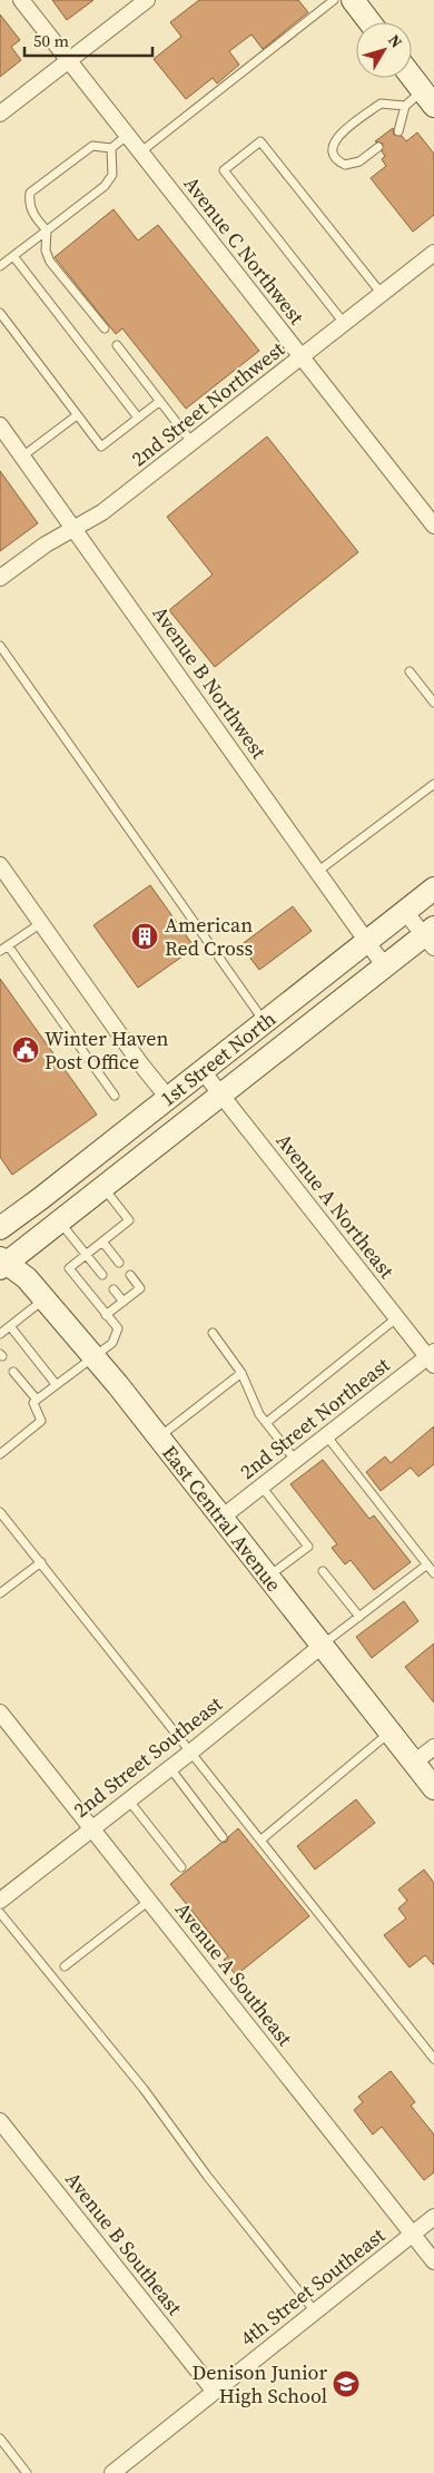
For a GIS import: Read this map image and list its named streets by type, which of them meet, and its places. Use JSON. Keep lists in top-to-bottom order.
{
  "streets": {
    "main road": ["1st Street North", "East Central Avenue"],
    "street": [
      "Avenue C Northwest",
      "2nd Street Northwest",
      "Avenue B Northwest",
      "Avenue A Northeast",
      "2nd Street Northeast",
      "2nd Street Southeast",
      "Avenue A Southeast",
      "Avenue B Southeast",
      "4th Street Southeast"
    ]
  },
  "crossings": [
    ["Avenue C Northwest", "2nd Street Northwest"],
    ["2nd Street Northwest", "Avenue B Northwest"],
    ["Avenue B Northwest", "1st Street North"],
    ["1st Street North", "Avenue A Northeast"],
    ["1st Street North", "East Central Avenue"],
    ["Avenue A Northeast", "2nd Street Northeast"],
    ["2nd Street Northeast", "East Central Avenue"],
    ["East Central Avenue", "2nd Street Southeast"],
    ["2nd Street Southeast", "Avenue A Southeast"],
    ["Avenue A Southeast", "4th Street Southeast"],
    ["Avenue B Southeast", "4th Street Southeast"]
  ],
  "places": {
    "building": ["American Red Cross"],
    "public building": ["Winter Haven Post Office"],
    "school or university": ["Denison Junior High School"]
  },
  "scale_bar": "50 m",
  "north": "top right"
}
